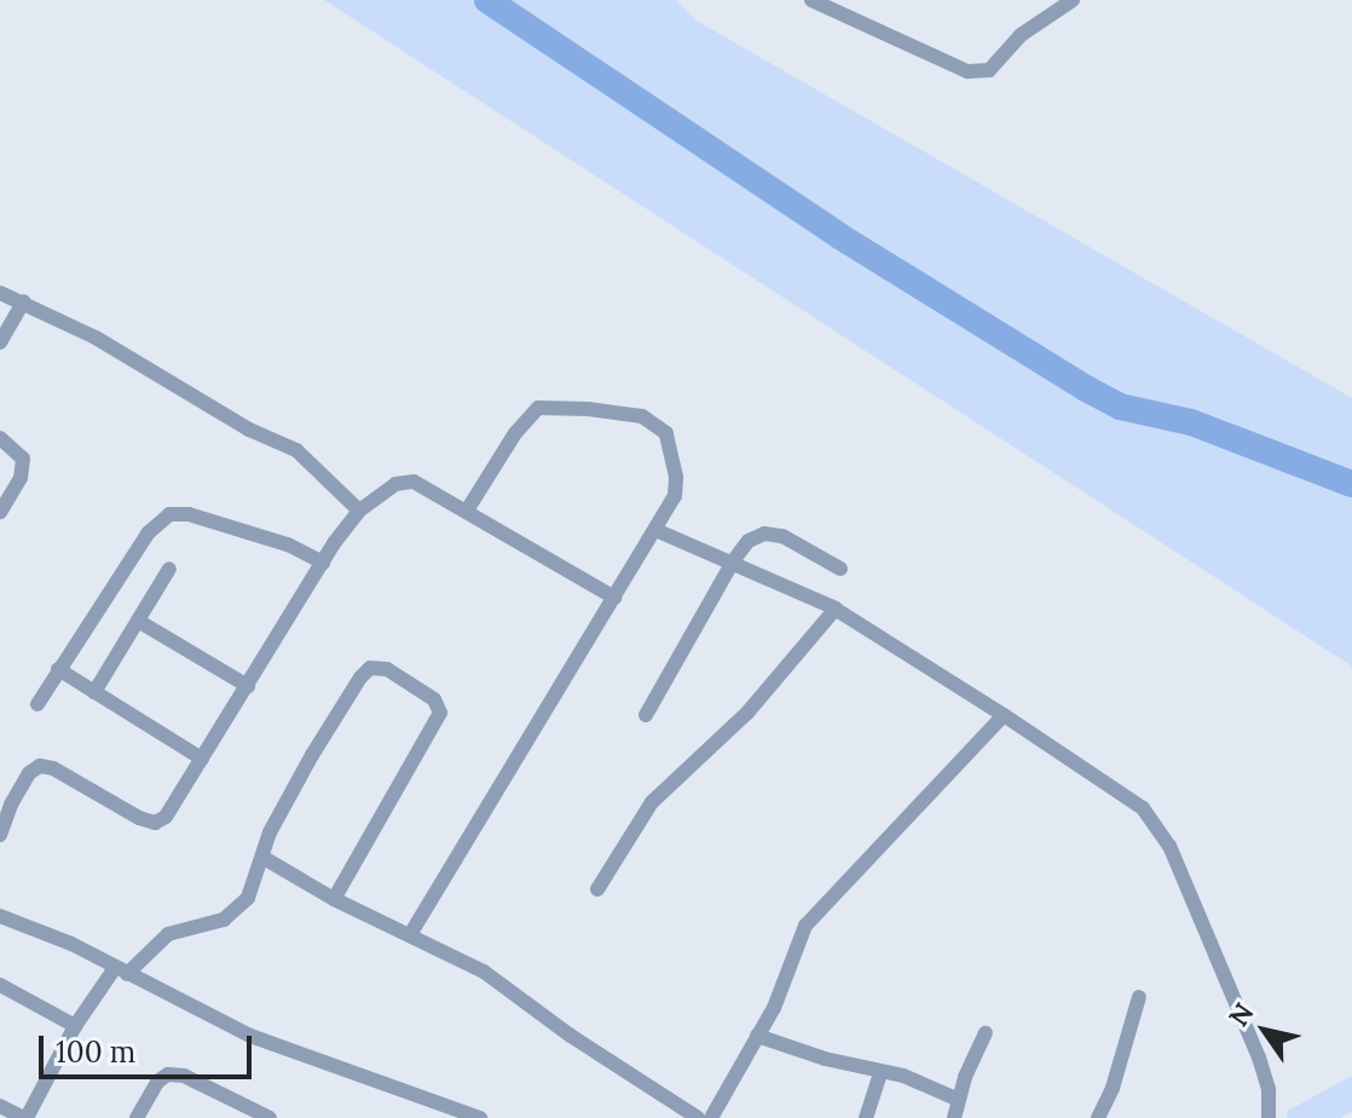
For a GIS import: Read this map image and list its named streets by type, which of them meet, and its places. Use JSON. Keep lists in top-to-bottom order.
{
  "scale_bar": "100 m",
  "north": "top left"
}
